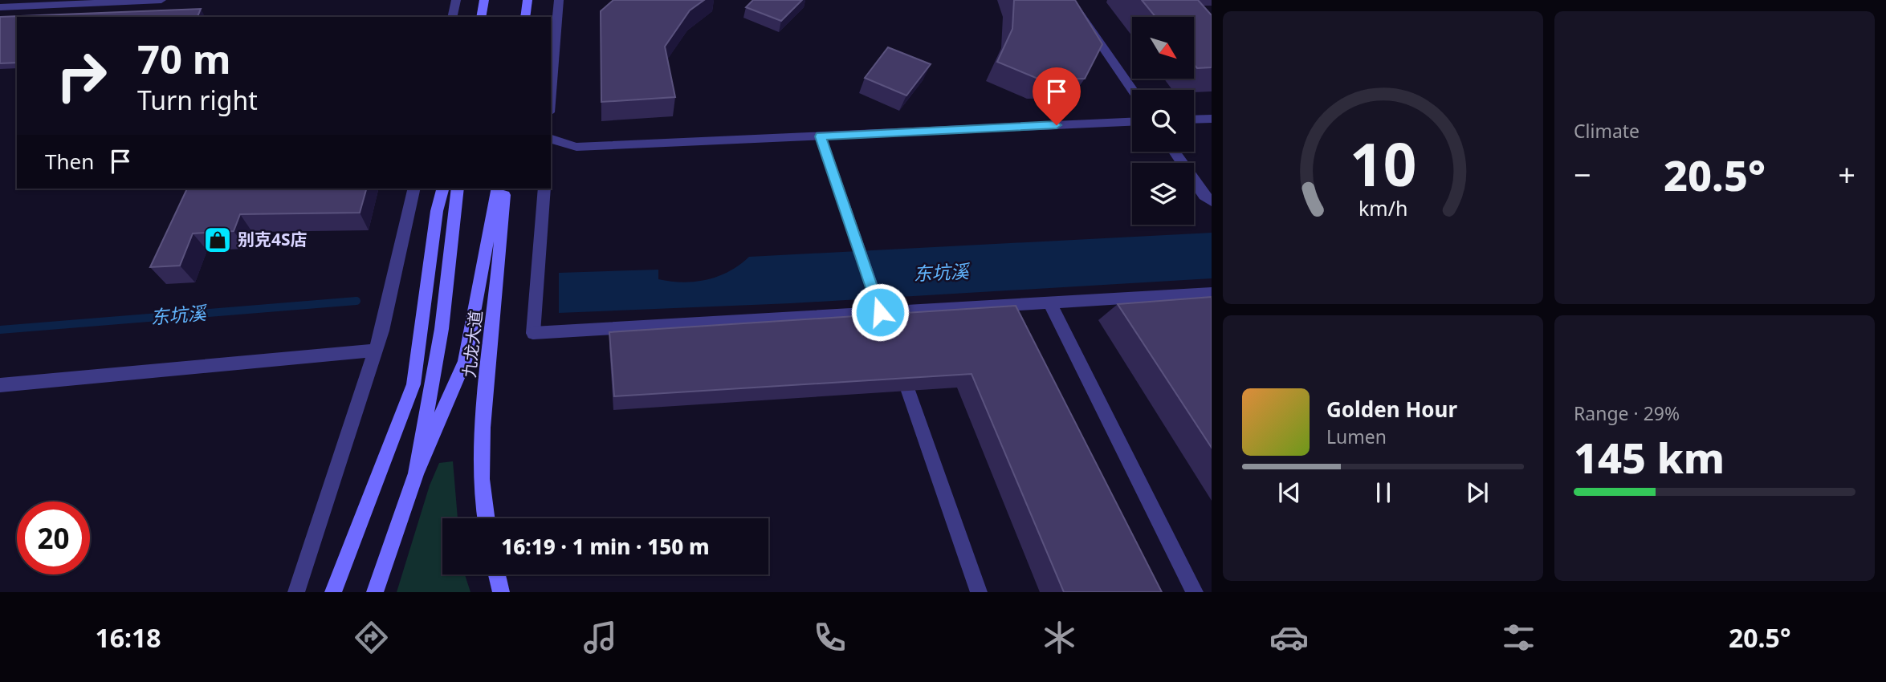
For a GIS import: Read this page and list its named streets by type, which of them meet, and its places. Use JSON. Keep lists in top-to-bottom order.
{
  "streets": {
    "main road": ["九龙大道"]
  },
  "water": ["东坑溪"],
  "places": {
    "shop": ["别克4S店"]
  },
  "north": "bottom right",
  "page": {
    "tile": [
      "Climate",
      ["Range · 29%", "145 km"]
    ],
    "turn": ["70 m", "Turn right"],
    "then": "Then",
    "heat": ["−", "20.5°", "+"],
    "song": ["Golden Hour", "Lumen"],
    "limit": "20",
    "trip": "16:19 · 1 min · 150 m",
    "tabs": ["16:18", "20.5°"],
    "gauge": ["10", "km/h"]
  }
}
